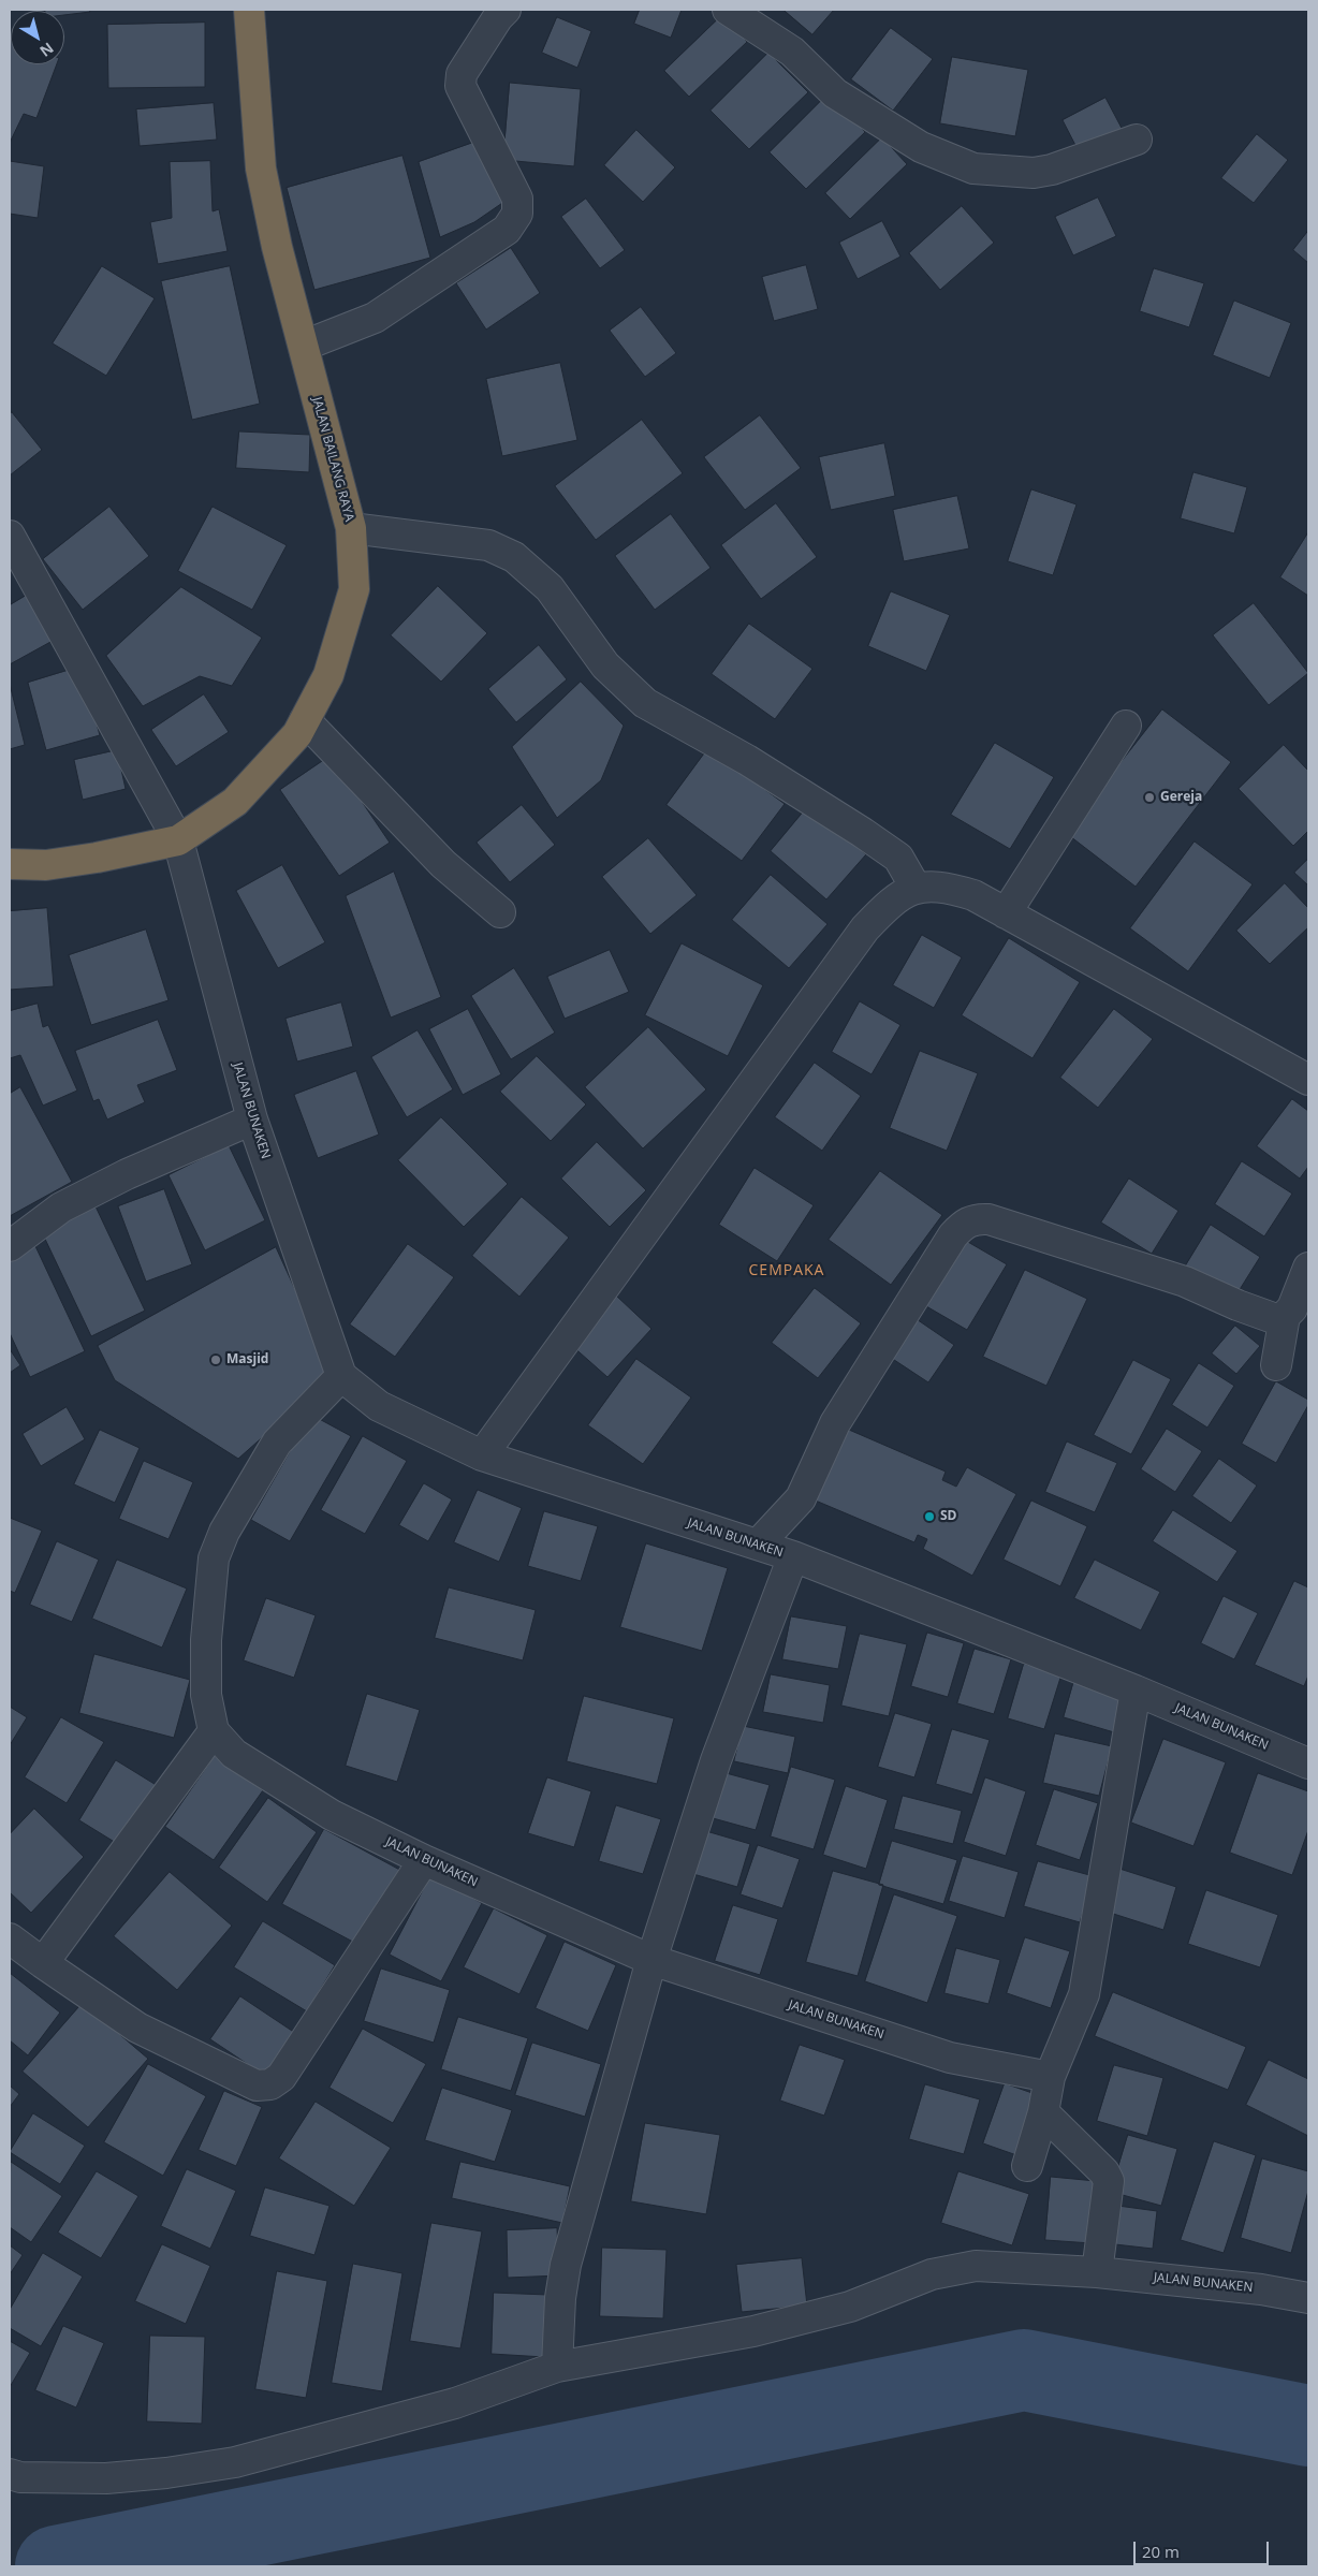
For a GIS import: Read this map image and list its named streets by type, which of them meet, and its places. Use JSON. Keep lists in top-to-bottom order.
{
  "streets": {
    "highway": ["JALAN BAILANG RAYA"],
    "street": ["JALAN BUNAKEN"]
  },
  "crossings": [
    ["JALAN BAILANG RAYA", "JALAN BUNAKEN"]
  ],
  "districts": ["CEMPAKA"],
  "places": ["Gereja", "Masjid", "SD"],
  "scale_bar": "20 m",
  "north": "bottom right"
}
